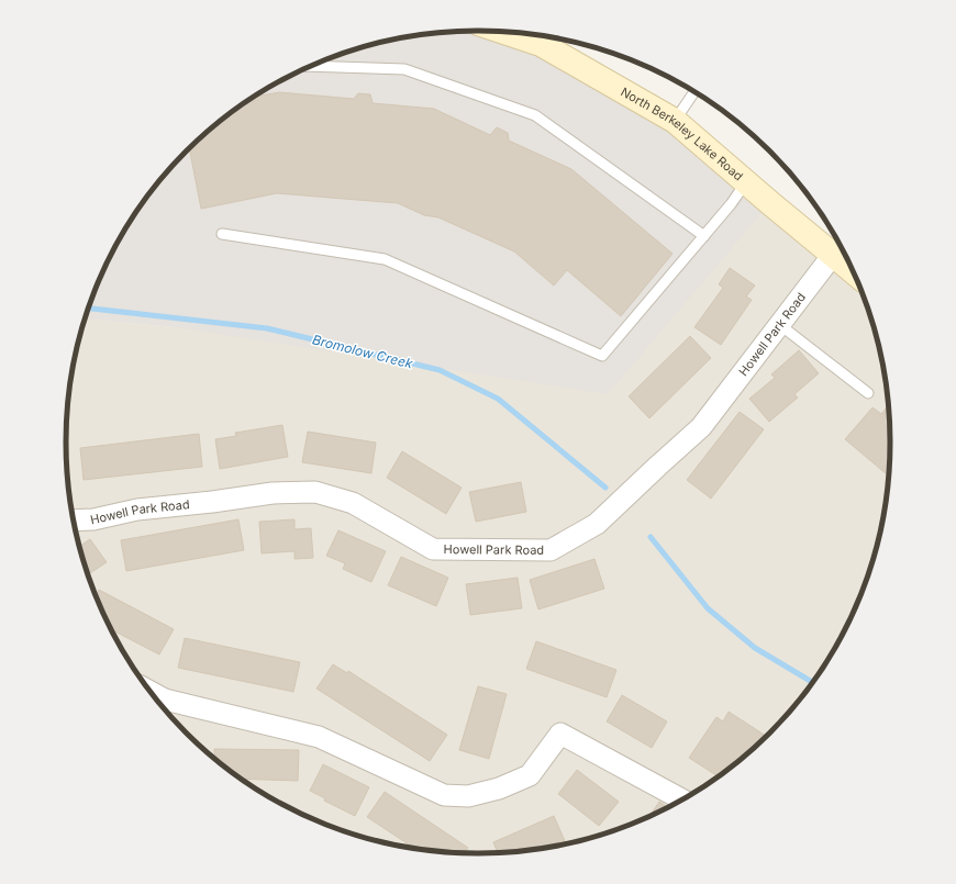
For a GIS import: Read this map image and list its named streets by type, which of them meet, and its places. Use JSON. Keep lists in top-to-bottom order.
{
  "streets": {
    "street": ["North Berkeley Lake Road", "Howell Park Road"]
  },
  "crossings": [
    ["North Berkeley Lake Road", "Howell Park Road"]
  ],
  "water": ["Bromolow Creek"]
}
